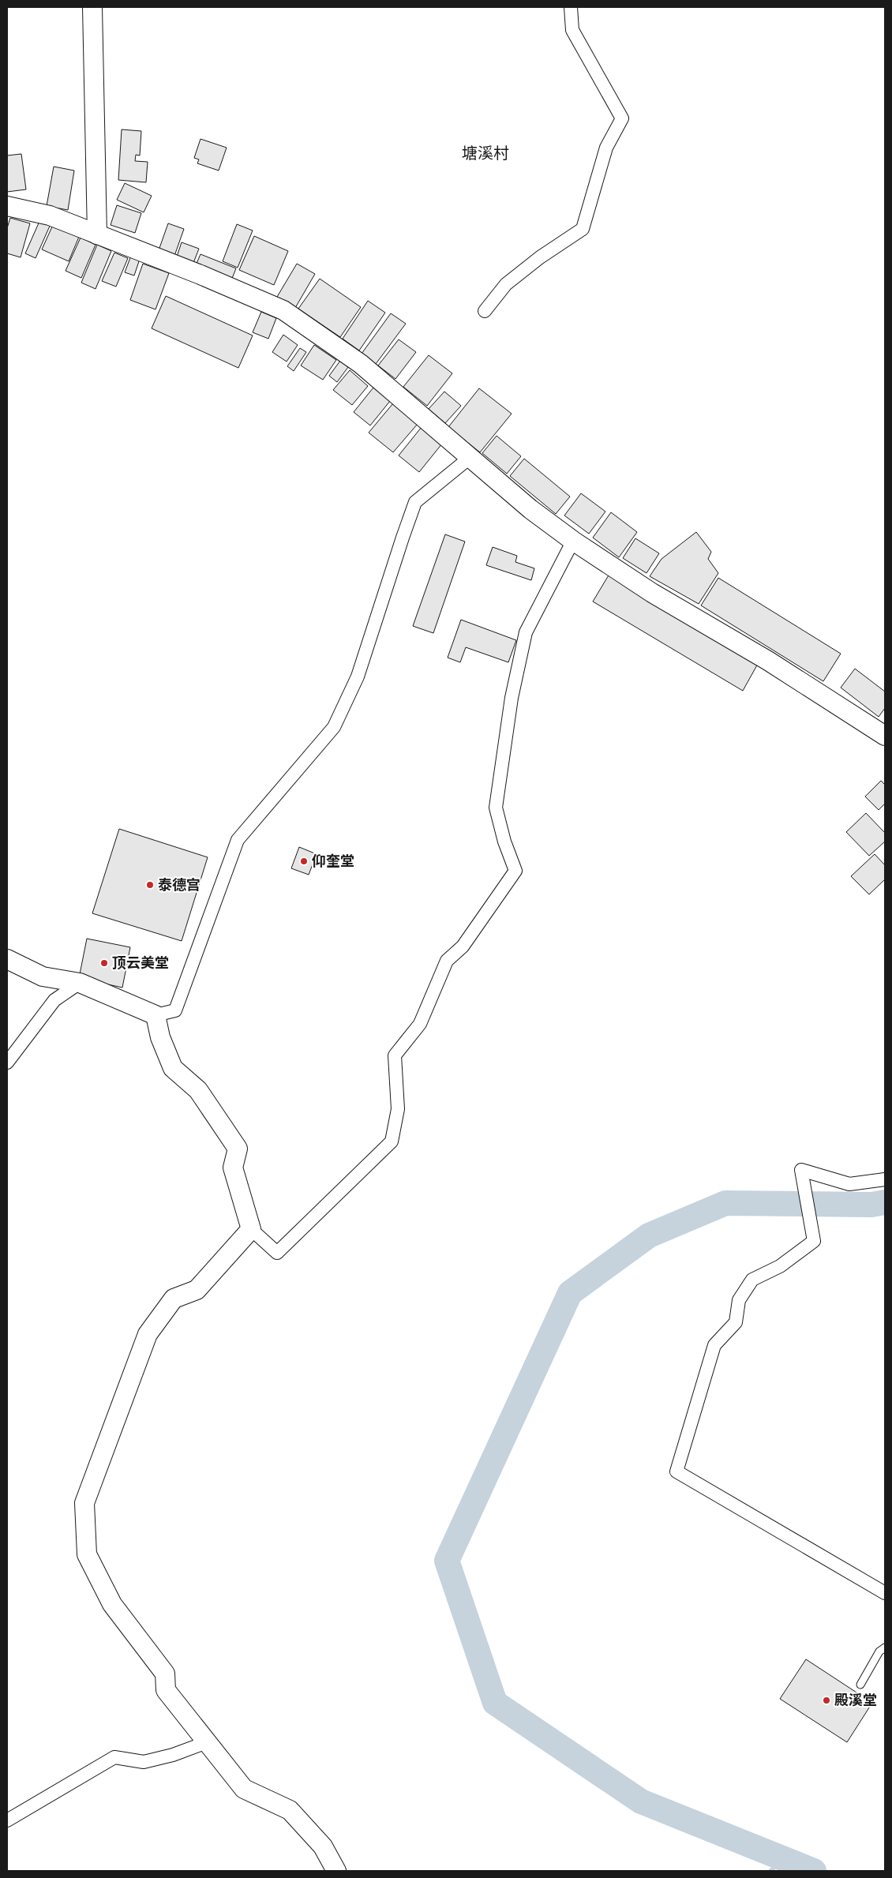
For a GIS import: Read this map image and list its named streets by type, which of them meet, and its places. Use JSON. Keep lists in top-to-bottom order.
{
  "districts": ["塘溪村"],
  "places": [
    "仰奎堂",
    "泰德宫",
    "顶云美堂",
    "殿溪堂"
  ]
}
